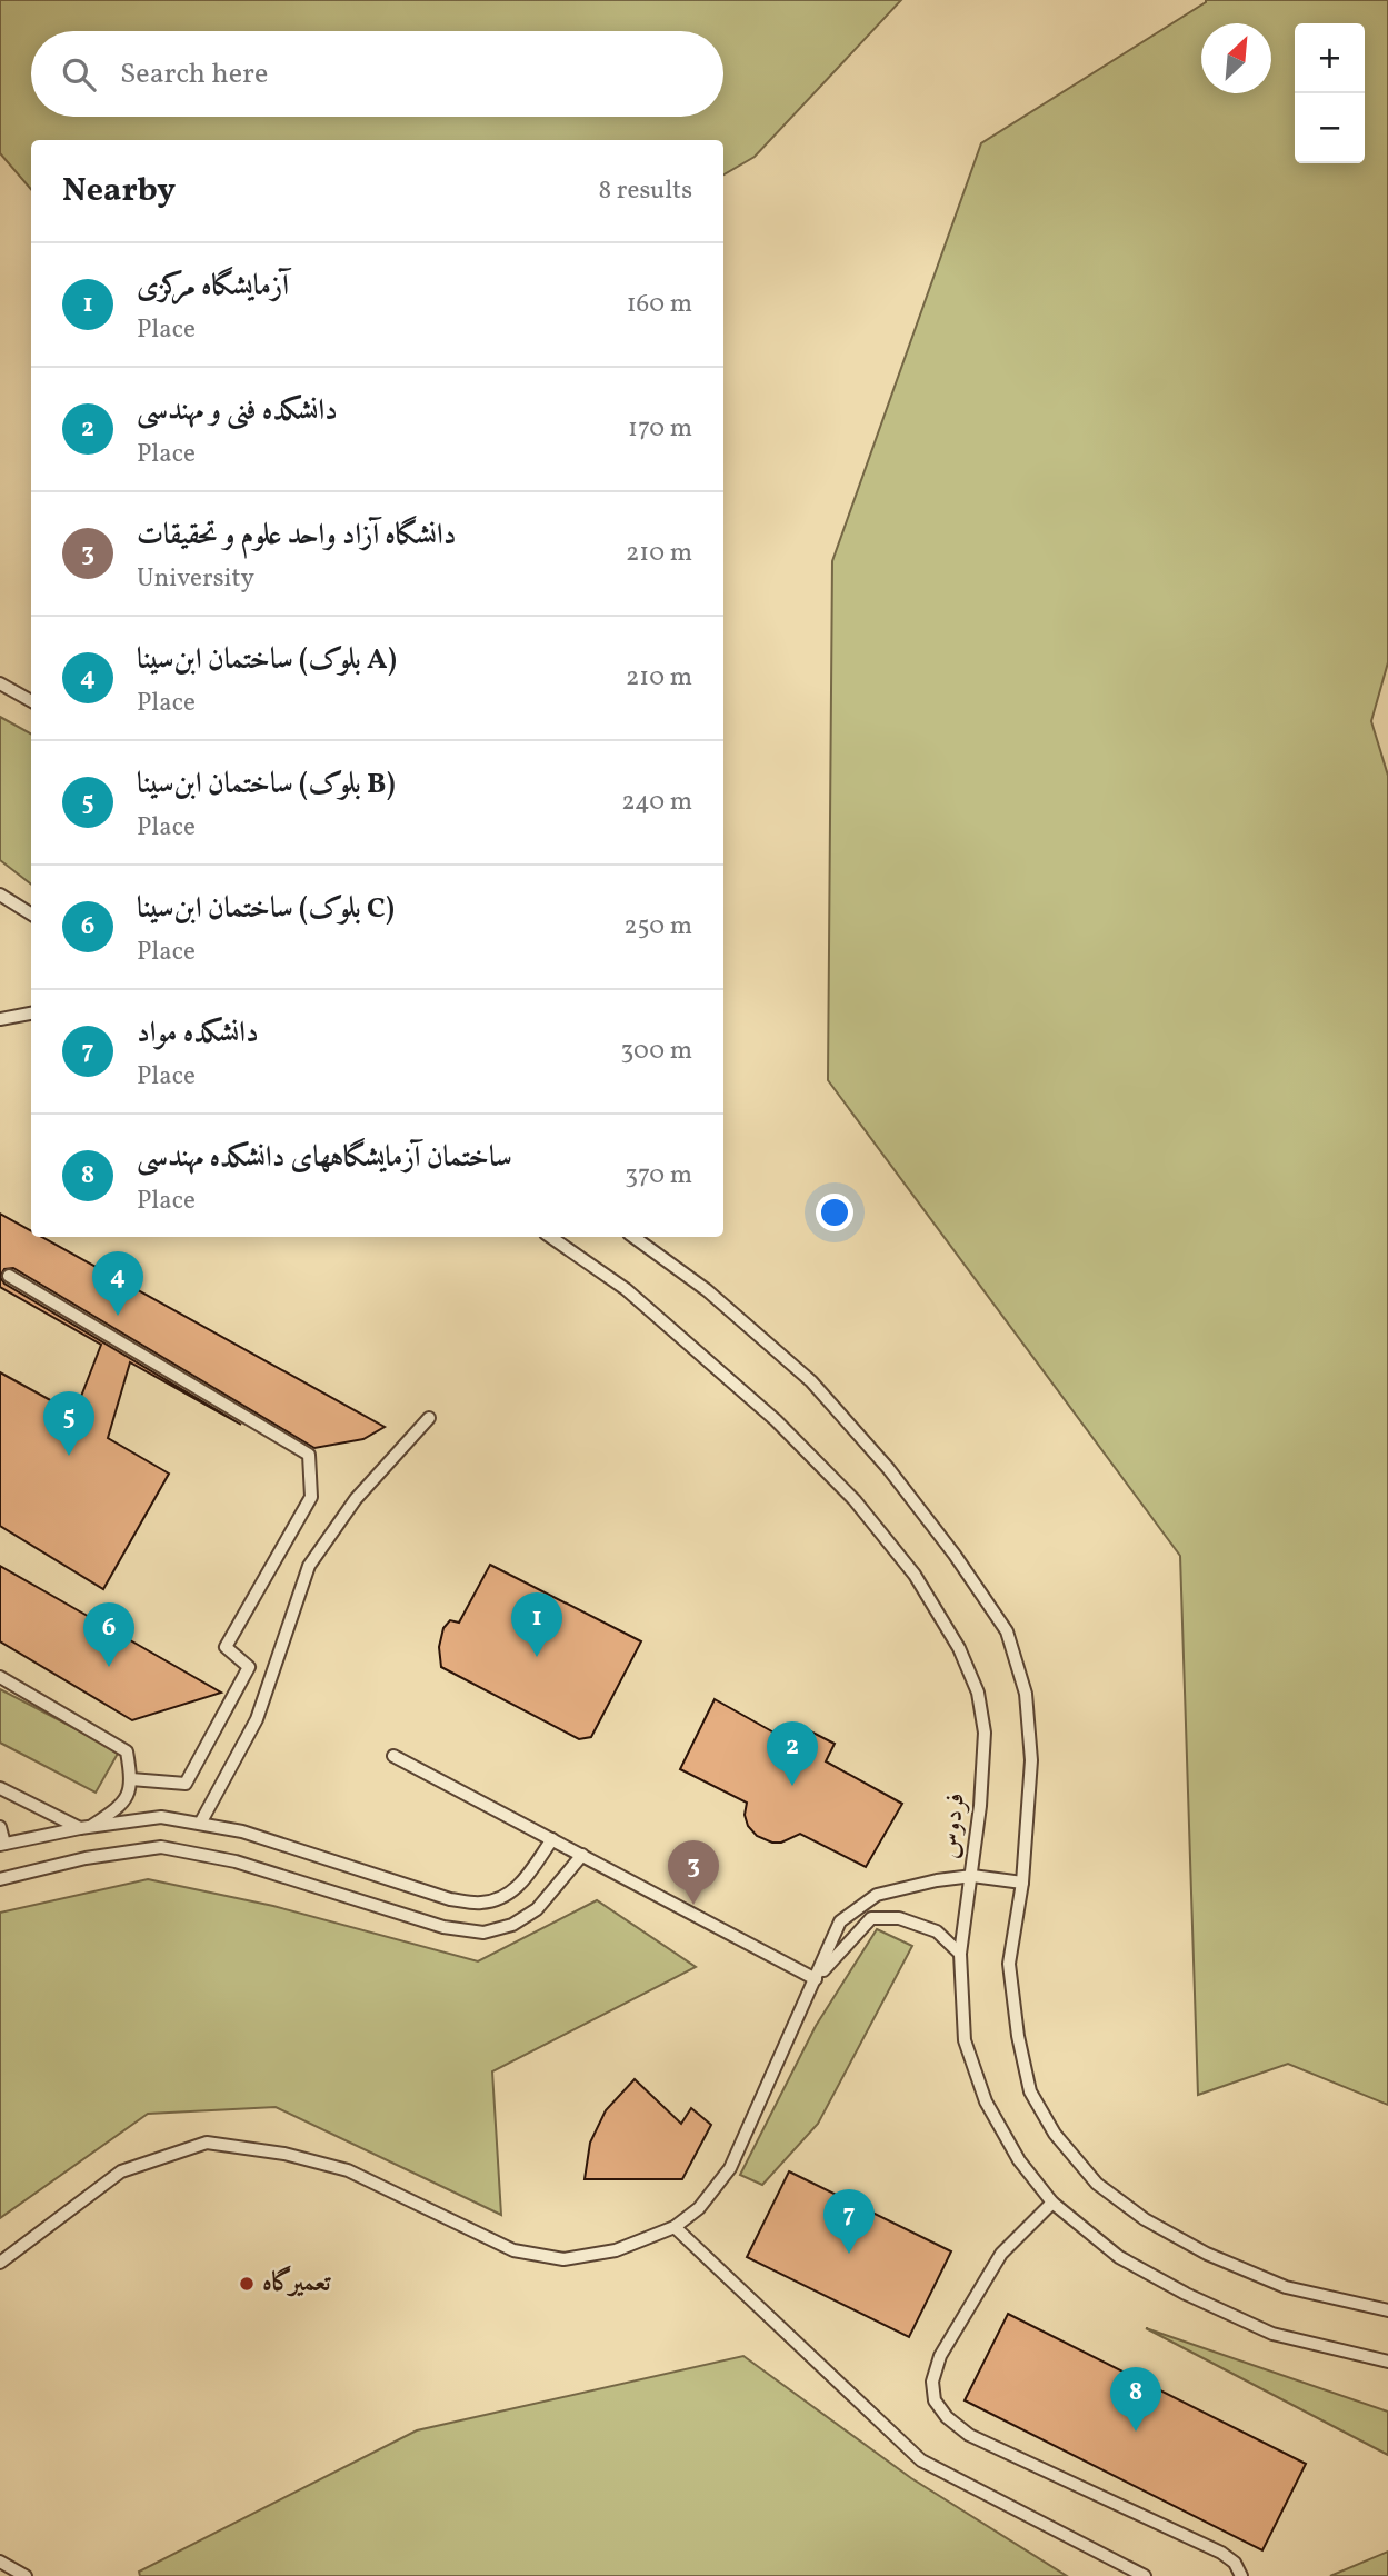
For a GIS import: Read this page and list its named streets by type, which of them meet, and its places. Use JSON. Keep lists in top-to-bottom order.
{
  "streets": {
    "lane": ["فردوس"]
  },
  "places": ["تعمیرگاه"],
  "north": "top right",
  "page": {
    "map_buttons": ["+", "−"],
    "search": "Search here",
    "heading": ["Nearby", "8 results"],
    "list": [
      {
        "mark": "1",
        "name": "آزمایشگاه مرکزی",
        "note": "Place",
        "value": "160 m"
      },
      {
        "mark": "2",
        "name": "دانشکده فنی و مهندسی",
        "note": "Place",
        "value": "170 m"
      },
      {
        "mark": "3",
        "name": "دانشگاه آزاد واحد علوم و تحقیقات",
        "note": "University",
        "value": "210 m"
      },
      {
        "mark": "4",
        "name": "ساختمان ابن‌سینا (بلوک A)",
        "note": "Place",
        "value": "210 m"
      },
      {
        "mark": "5",
        "name": "ساختمان ابن‌سینا (بلوک B)",
        "note": "Place",
        "value": "240 m"
      },
      {
        "mark": "6",
        "name": "ساختمان ابن‌سینا (بلوک C)",
        "note": "Place",
        "value": "250 m"
      },
      {
        "mark": "7",
        "name": "دانشکده مواد",
        "note": "Place",
        "value": "300 m"
      },
      {
        "mark": "8",
        "name": "ساختمان آزمایشگاههای دانشکده مهندسی",
        "note": "Place",
        "value": "370 m"
      }
    ],
    "pins": [
      "4",
      "5",
      "1",
      "6",
      "2",
      "3",
      "7",
      "8"
    ]
  }
}
